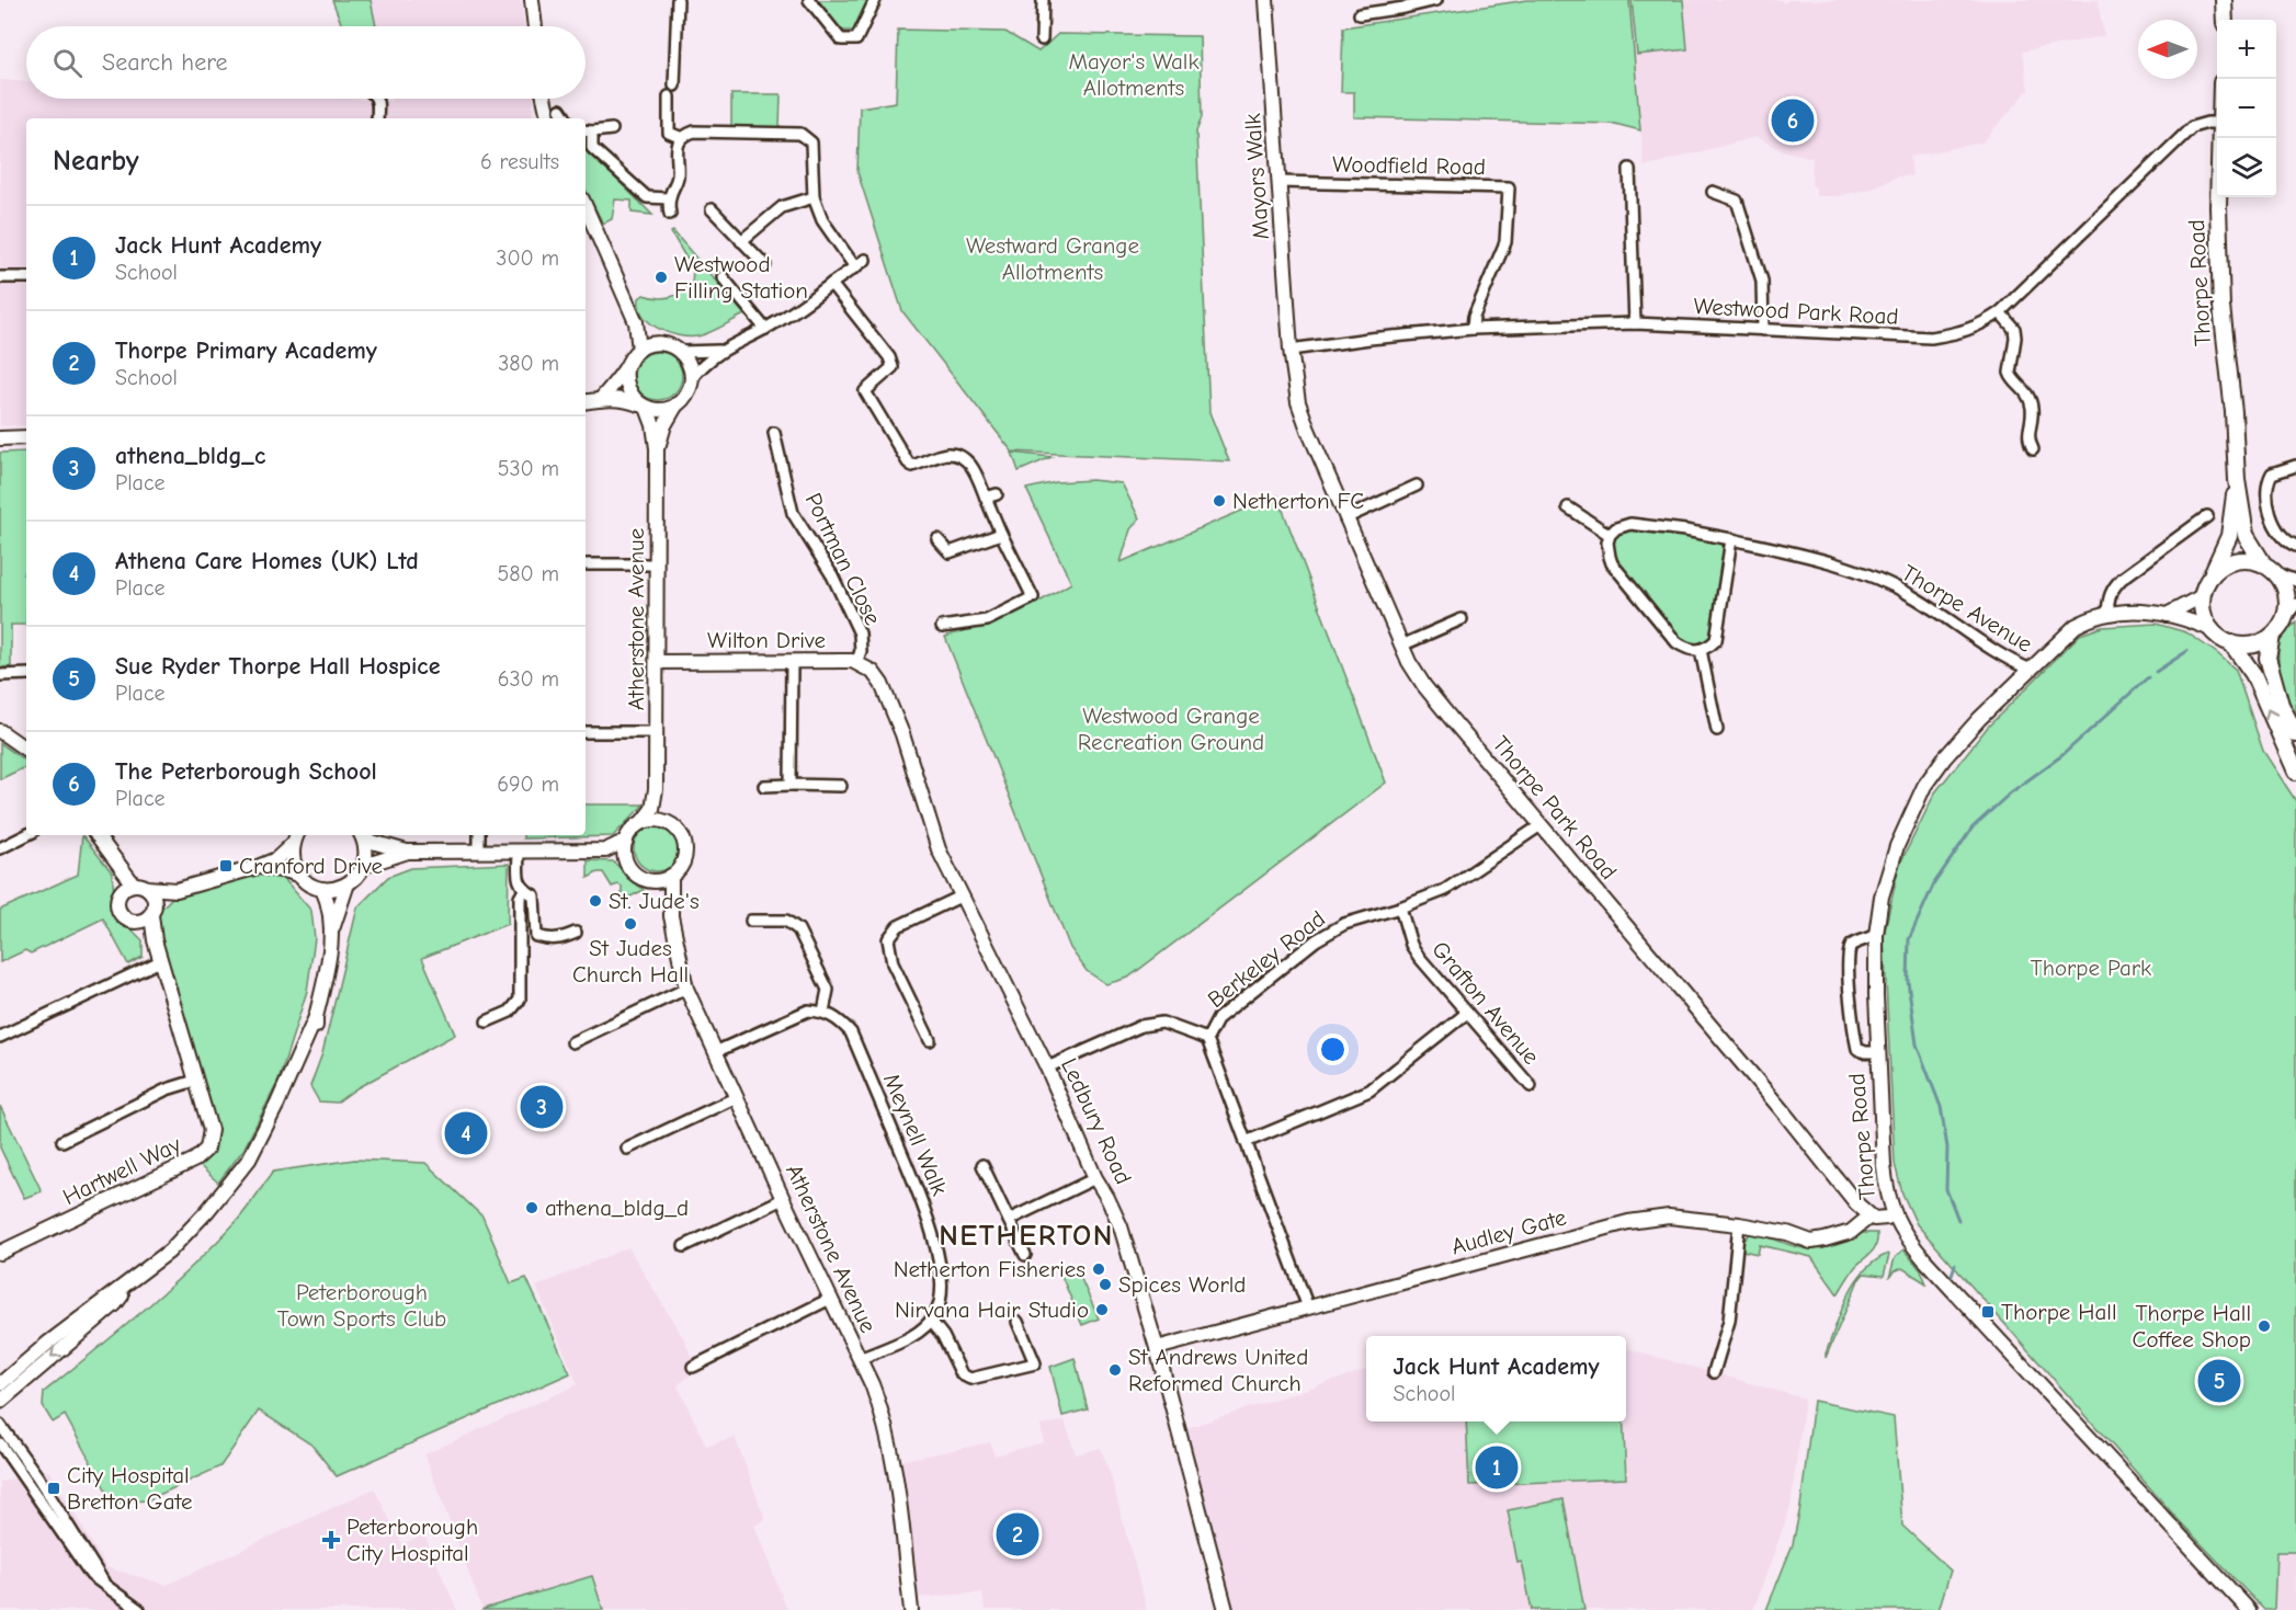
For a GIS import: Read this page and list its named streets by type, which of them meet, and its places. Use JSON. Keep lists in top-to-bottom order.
{
  "streets": {
    "main road": ["Thorpe Road"],
    "street": [
      "Woodfield Road",
      "Mayors Walk",
      "Westwood Park Road",
      "Portman Close",
      "Thorpe Avenue",
      "Atherstone Avenue",
      "Wilton Drive",
      "Thorpe Park Road",
      "Berkeley Road",
      "Grafton Avenue",
      "Ledbury Road",
      "Meynell Walk",
      "Hartwell Way",
      "Audley Gate"
    ]
  },
  "crossings": [
    ["Woodfield Road", "Mayors Walk"],
    ["Woodfield Road", "Westwood Park Road"],
    ["Mayors Walk", "Westwood Park Road"],
    ["Mayors Walk", "Thorpe Park Road"],
    ["Thorpe Road", "Thorpe Avenue"],
    ["Westwood Park Road", "Thorpe Park Road"],
    ["Portman Close", "Wilton Drive"],
    ["Atherstone Avenue", "Wilton Drive"],
    ["Wilton Drive", "Ledbury Road"],
    ["Thorpe Park Road", "Berkeley Road"],
    ["Thorpe Park Road", "Audley Gate"],
    ["Berkeley Road", "Grafton Avenue"],
    ["Berkeley Road", "Audley Gate"],
    ["Ledbury Road", "Audley Gate"]
  ],
  "districts": ["NETHERTON"],
  "parks": [
    "Mayor's Walk Allotments",
    "Westward Grange Allotments",
    "Westwood Grange Recreation Ground",
    "Thorpe Park",
    "Peterborough Town Sports Club"
  ],
  "places": {
    "other": [
      "Westwood Filling Station",
      "Netherton FC",
      "St. Jude's",
      "St Judes Church Hall",
      "athena_bldg_d",
      "Netherton Fisheries",
      "Spices World",
      "Nirvana Hair Studio",
      "Thorpe Hall Coffee Shop",
      "St Andrews United Reformed Church"
    ],
    "transit": ["Cranford Drive", "Thorpe Hall", "City Hospital Bretton Gate"],
    "health": ["Peterborough City Hospital"]
  },
  "north": "left",
  "page": {
    "map_buttons": ["+", "−"],
    "search": "Search here",
    "pins": [
      "6",
      "3",
      "4",
      "5",
      "1",
      "2"
    ],
    "heading": ["Nearby", "6 results"],
    "list": [
      {
        "mark": "1",
        "name": "Jack Hunt Academy",
        "note": "School",
        "value": "300 m"
      },
      {
        "mark": "2",
        "name": "Thorpe Primary Academy",
        "note": "School",
        "value": "380 m"
      },
      {
        "mark": "3",
        "name": "athena_bldg_c",
        "note": "Place",
        "value": "530 m"
      },
      {
        "mark": "4",
        "name": "Athena Care Homes (UK) Ltd",
        "note": "Place",
        "value": "580 m"
      },
      {
        "mark": "5",
        "name": "Sue Ryder Thorpe Hall Hospice",
        "note": "Place",
        "value": "630 m"
      },
      {
        "mark": "6",
        "name": "The Peterborough School",
        "note": "Place",
        "value": "690 m"
      }
    ],
    "popup": ["Jack Hunt Academy", "School"]
  }
}
